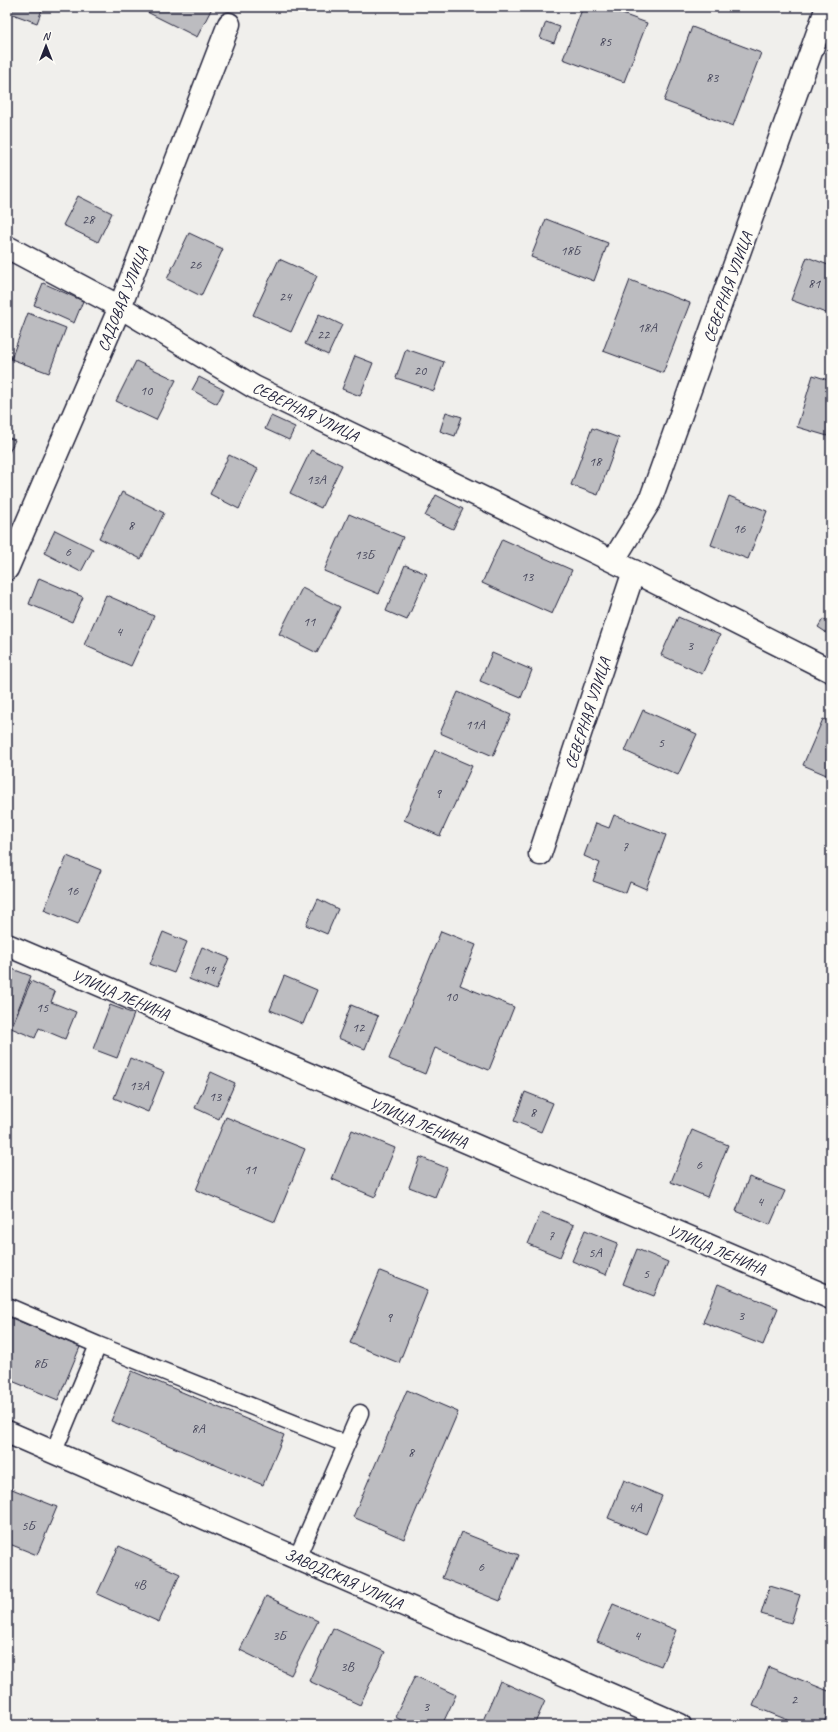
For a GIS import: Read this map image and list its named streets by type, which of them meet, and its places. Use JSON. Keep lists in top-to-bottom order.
{
  "streets": {
    "street": [
      "СЕВЕРНАЯ УЛИЦА",
      "САДОВАЯ УЛИЦА",
      "УЛИЦА ЛЕНИНА",
      "ЗАВОДСКАЯ УЛИЦА"
    ]
  },
  "crossings": [
    ["СЕВЕРНАЯ УЛИЦА", "САДОВАЯ УЛИЦА"]
  ],
  "house_numbers": [
    "85",
    "83",
    "28",
    "18Б",
    "26",
    "81",
    "24",
    "18А",
    "22",
    "20",
    "10",
    "18",
    "13А",
    "8",
    "16",
    "6",
    "13Б",
    "13",
    "11",
    "4",
    "3",
    "11А",
    "5",
    "9",
    "7",
    "16",
    "14",
    "10",
    "15",
    "12",
    "13А",
    "13",
    "8",
    "6",
    "11",
    "4",
    "7",
    "5А",
    "5",
    "3",
    "9",
    "8Б",
    "8А",
    "8",
    "4А",
    "5Б",
    "6",
    "4В",
    "3Б",
    "4",
    "3В",
    "2",
    "3"
  ],
  "north": "top"
}
